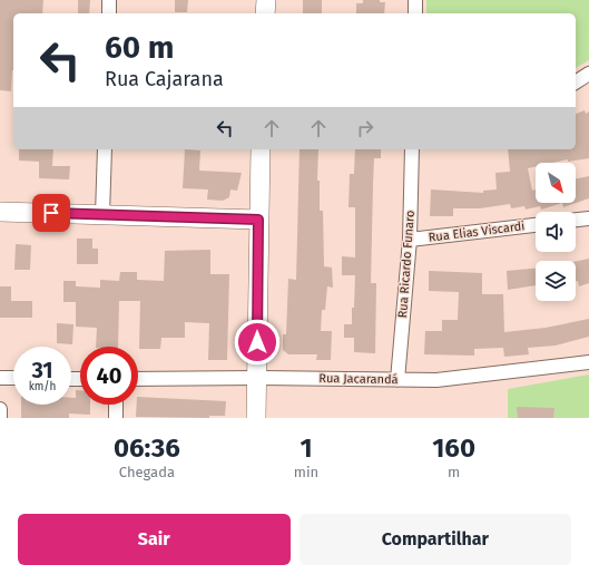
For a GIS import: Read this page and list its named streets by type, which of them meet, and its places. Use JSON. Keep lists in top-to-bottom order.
{
  "streets": {
    "street": ["Rua Elias Viscardi", "Rua Ricardo Funaro", "Rua Jacarandá"]
  },
  "crossings": [
    ["Rua Elias Viscardi", "Rua Ricardo Funaro"],
    ["Rua Ricardo Funaro", "Rua Jacarandá"]
  ],
  "north": "bottom right",
  "page": {
    "turn": ["60 m", "Rua Cajarana"],
    "speed": "31 km/h",
    "limit": "40",
    "eta": [
      "06:36",
      "Chegada",
      "1",
      "min",
      "160",
      "m"
    ],
    "buttons": ["Sair", "Compartilhar"]
  }
}
